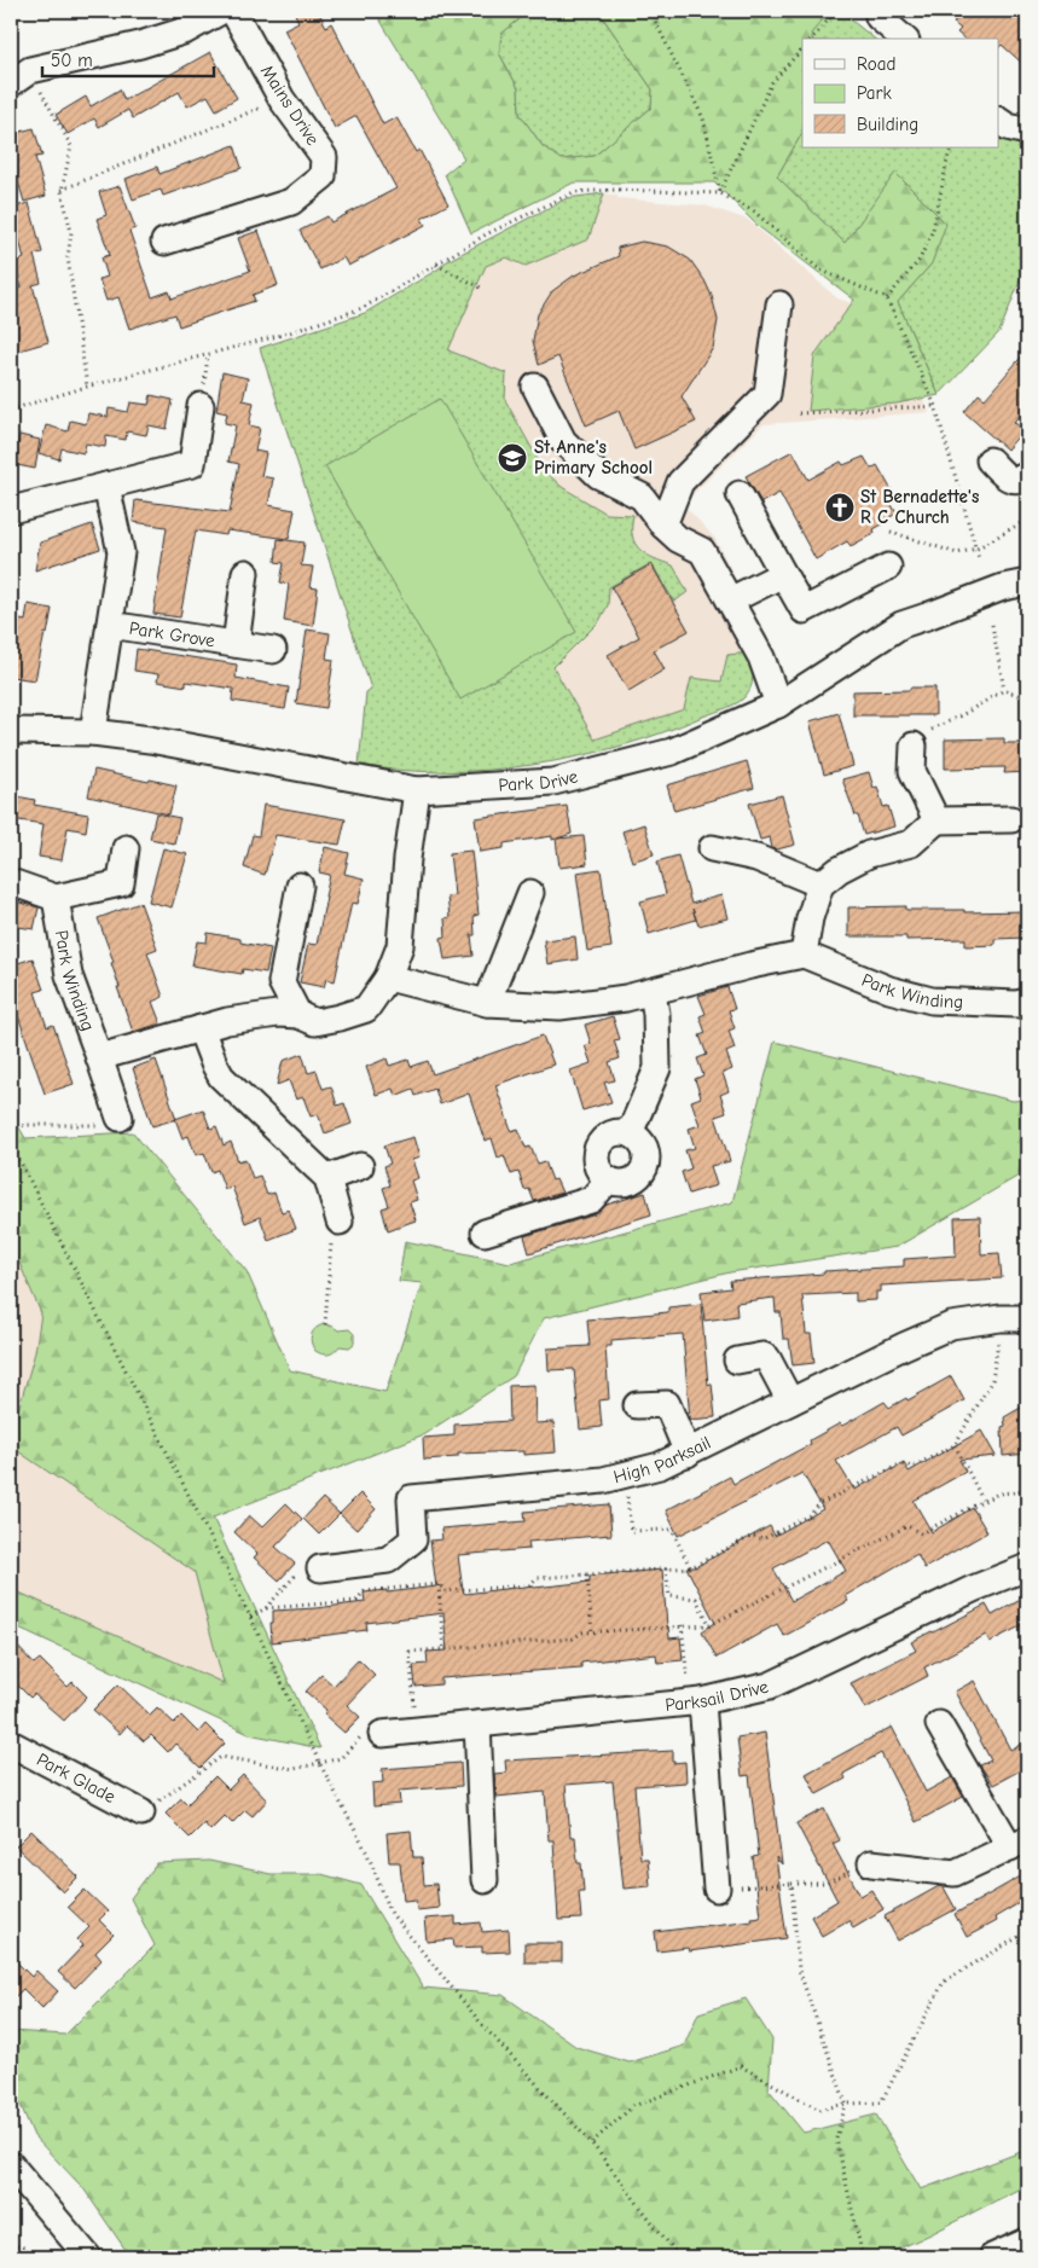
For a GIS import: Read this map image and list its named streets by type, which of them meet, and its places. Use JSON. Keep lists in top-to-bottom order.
{
  "streets": {
    "street": [
      "Mains Drive",
      "Park Grove",
      "Park Drive",
      "Park Winding",
      "High Parksail",
      "Parksail Drive",
      "Park Glade"
    ]
  },
  "crossings": [
    ["Park Grove", "Park Drive"]
  ],
  "places": {
    "school or university": ["St Anne's Primary School"],
    "church": ["St Bernadette's R C Church"]
  },
  "legend": ["Road", "Park", "Building"],
  "scale_bar": "50 m"
}
